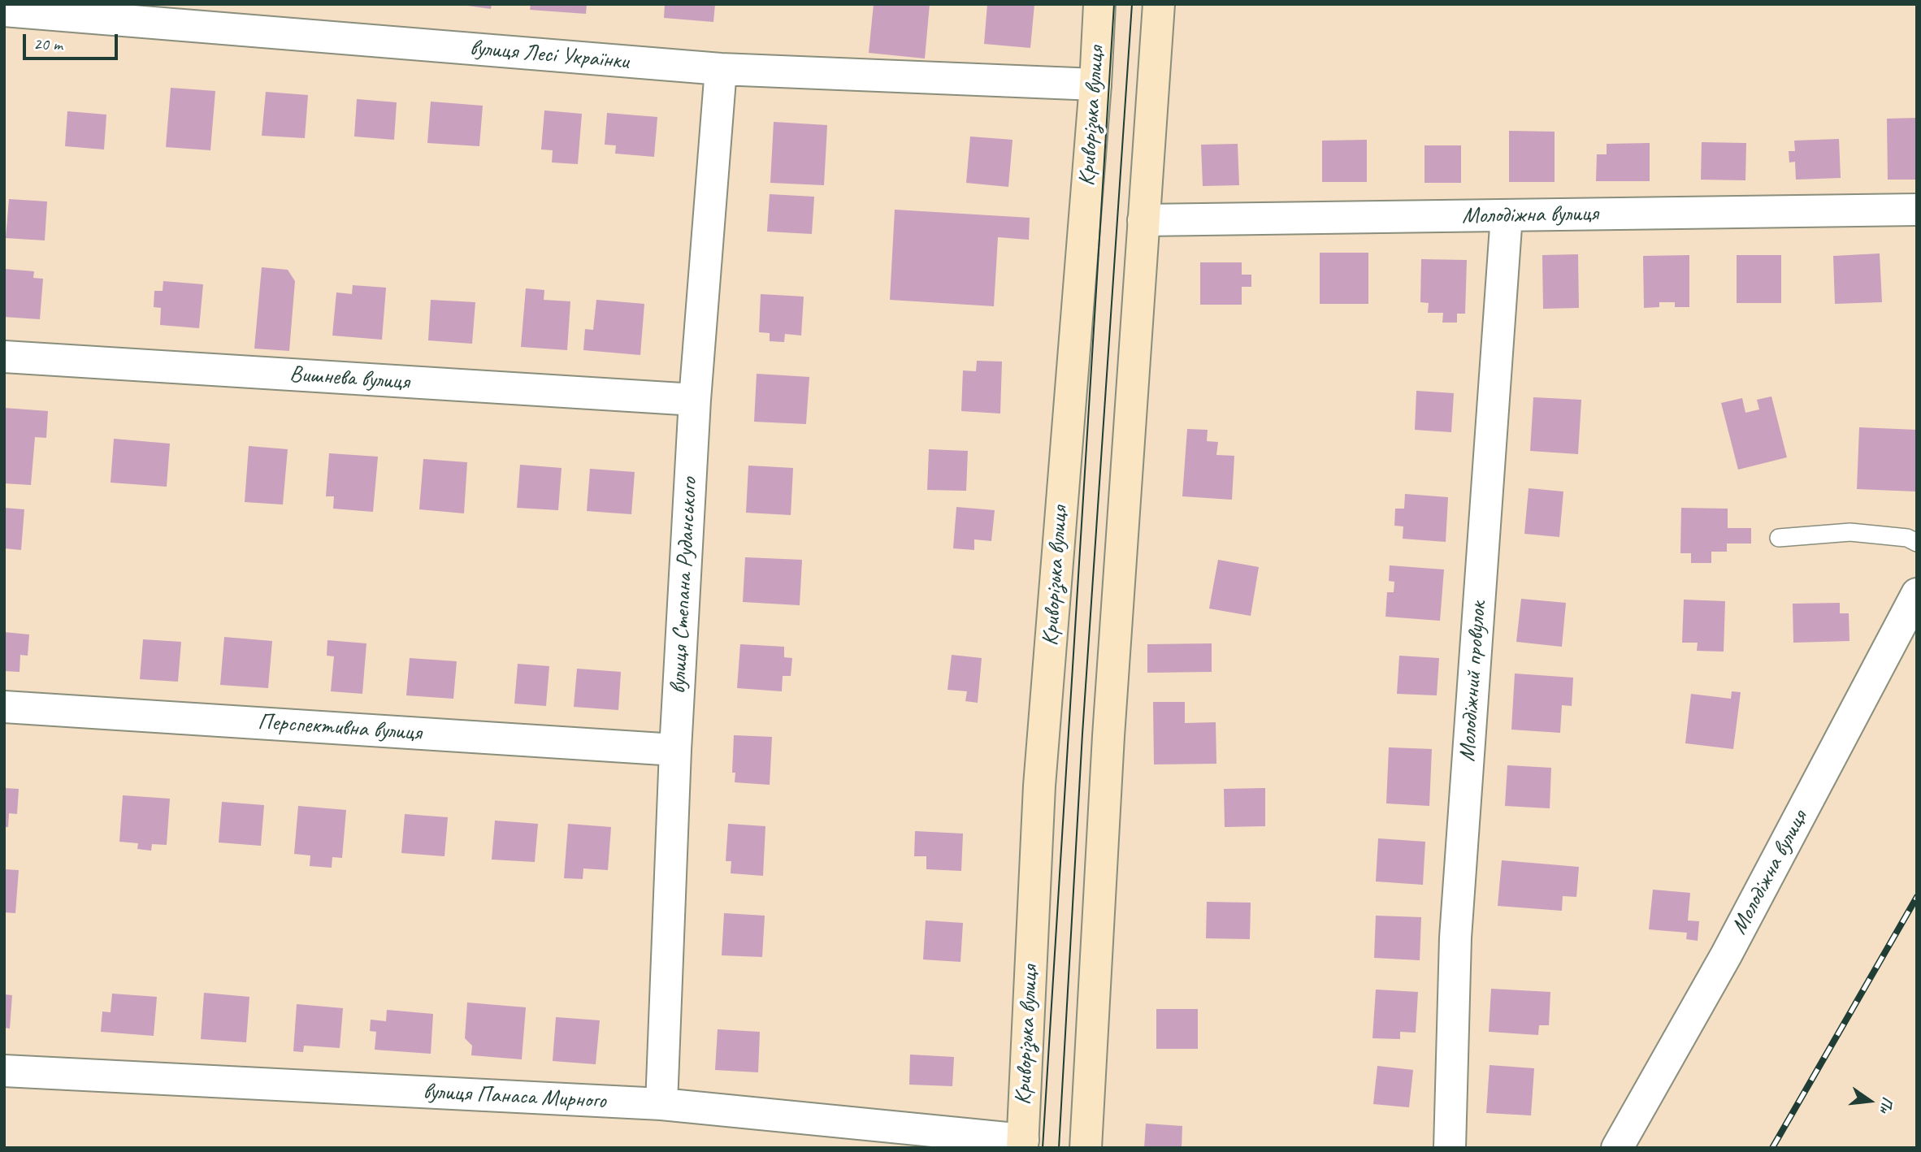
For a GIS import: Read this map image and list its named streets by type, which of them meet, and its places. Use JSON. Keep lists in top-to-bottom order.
{
  "streets": {
    "main road": ["Криворізька вулиця"],
    "street": [
      "вулиця Лесі Українки",
      "Молодіжна вулиця",
      "Вишнева вулиця",
      "вулиця Степана Руданського",
      "Молодіжний провулок",
      "Перспективна вулиця",
      "вулиця Панаса Мирного"
    ]
  },
  "crossings": [
    ["вулиця Лесі Українки", "Криворізька вулиця"],
    ["вулиця Лесі Українки", "вулиця Степана Руданського"],
    ["Криворізька вулиця", "вулиця Панаса Мирного"],
    ["Молодіжна вулиця", "Молодіжний провулок"],
    ["Вишнева вулиця", "вулиця Степана Руданського"],
    ["вулиця Степана Руданського", "Перспективна вулиця"],
    ["вулиця Степана Руданського", "вулиця Панаса Мирного"]
  ],
  "scale_bar": "20 m",
  "north": "right"
}
